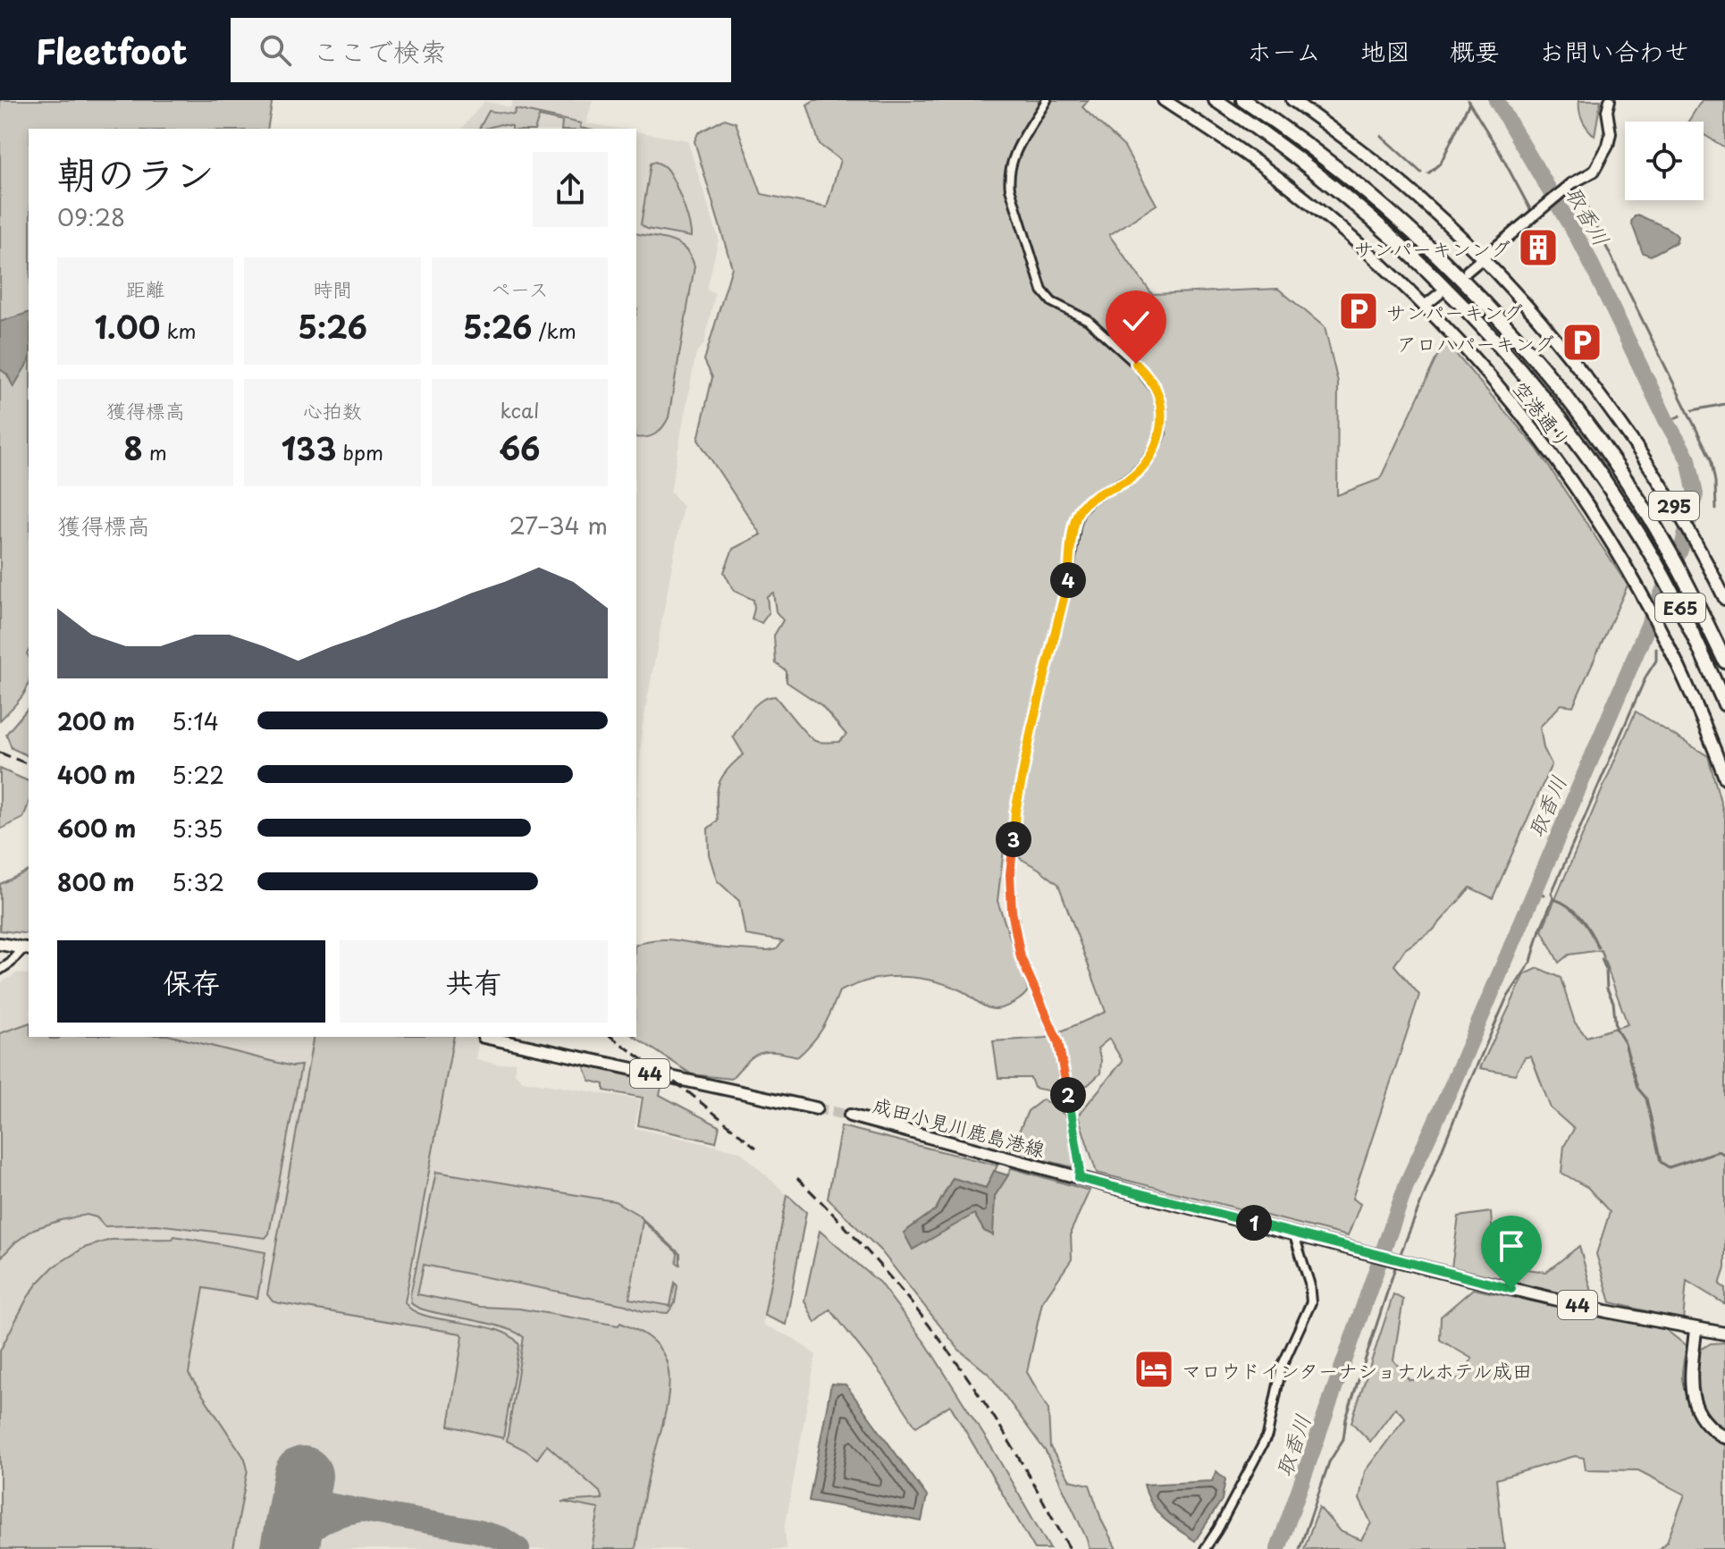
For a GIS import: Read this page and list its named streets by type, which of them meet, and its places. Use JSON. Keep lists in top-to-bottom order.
{
  "streets": {
    "highway": ["E65"],
    "main road": [
      "空港通り",
      "295",
      "44",
      "成田小見川鹿島港線"
    ]
  },
  "water": ["取香川"],
  "places": {
    "building": ["サンパーキンング"],
    "parking": ["サンパーキング", "アロハパーキング"],
    "hotel": ["マロウドインターナショナルホテル成田"]
  },
  "page": {
    "header": "Fleetfoot",
    "search": "ここで検索",
    "nav": [
      "ホーム",
      "地図",
      "概要",
      "お問い合わせ"
    ],
    "heading": ["朝のラン", "09:28"],
    "stats": [
      ["距離", "1.00 km"],
      ["時間", "5:26"],
      ["ペース", "5:26 /km"],
      ["獲得標高", "8 m"],
      ["心拍数", "133 bpm"],
      ["kcal", "66"]
    ],
    "chart": ["獲得標高", "27–34 m"],
    "pins": [
      "4",
      "3",
      "2",
      "1"
    ],
    "list": [
      {
        "name": "200 m",
        "note": "5:14"
      },
      {
        "name": "400 m",
        "note": "5:22"
      },
      {
        "name": "600 m",
        "note": "5:35"
      },
      {
        "name": "800 m",
        "note": "5:32"
      }
    ],
    "buttons": ["保存", "共有"]
  }
}
